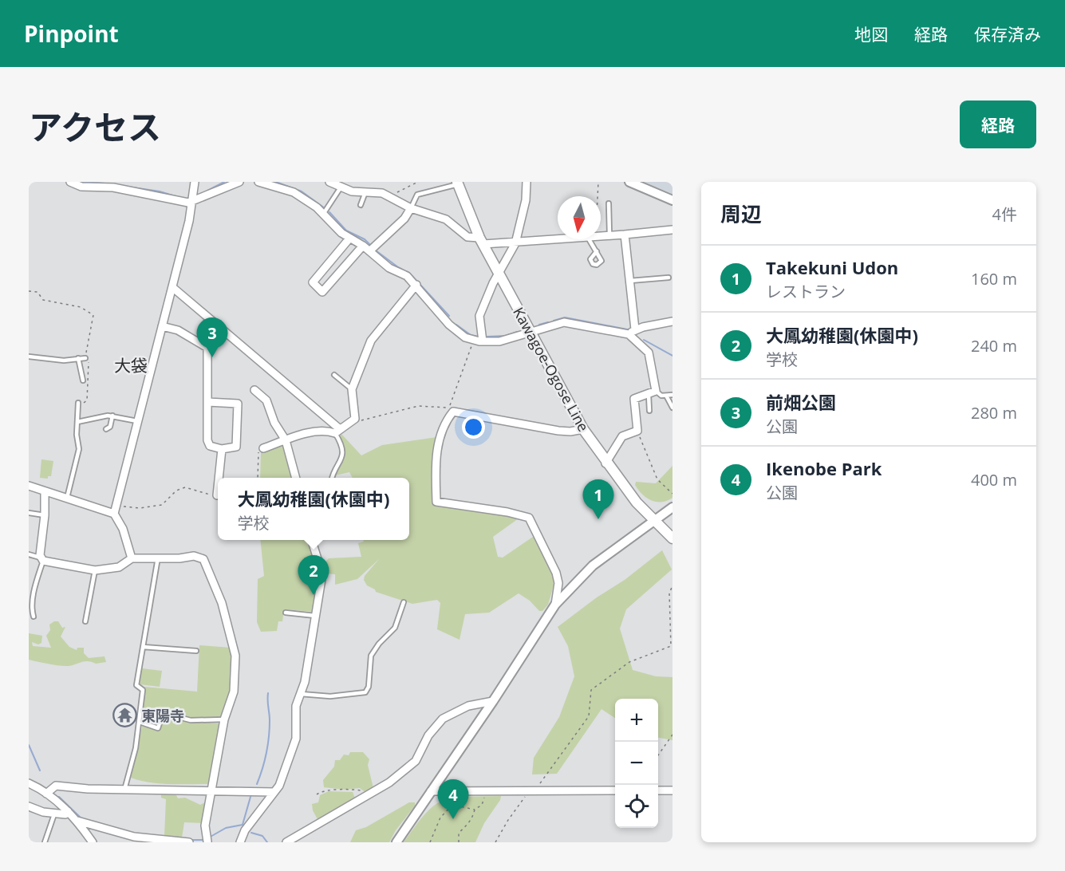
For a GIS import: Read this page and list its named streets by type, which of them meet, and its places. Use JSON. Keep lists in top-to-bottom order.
{
  "streets": {
    "main road": ["Kawagoe-Ogose Line"]
  },
  "districts": ["大袋"],
  "places": {
    "temple": ["東陽寺"]
  },
  "north": "bottom",
  "page": {
    "header": "Pinpoint",
    "nav": ["地図", "経路", "保存済み"],
    "title": "アクセス",
    "buttons": "経路",
    "heading": ["周辺", "4件"],
    "list": [
      {
        "mark": "1",
        "name": "Takekuni Udon",
        "note": "レストラン",
        "value": "160 m"
      },
      {
        "mark": "2",
        "name": "大鳳幼稚園(休園中)",
        "note": "学校",
        "value": "240 m"
      },
      {
        "mark": "3",
        "name": "前畑公園",
        "note": "公園",
        "value": "280 m"
      },
      {
        "mark": "4",
        "name": "Ikenobe Park",
        "note": "公園",
        "value": "400 m"
      }
    ],
    "pins": [
      "3",
      "1",
      "2",
      "4"
    ],
    "popup": ["大鳳幼稚園(休園中)", "学校"],
    "map_buttons": ["+", "−"]
  }
}
